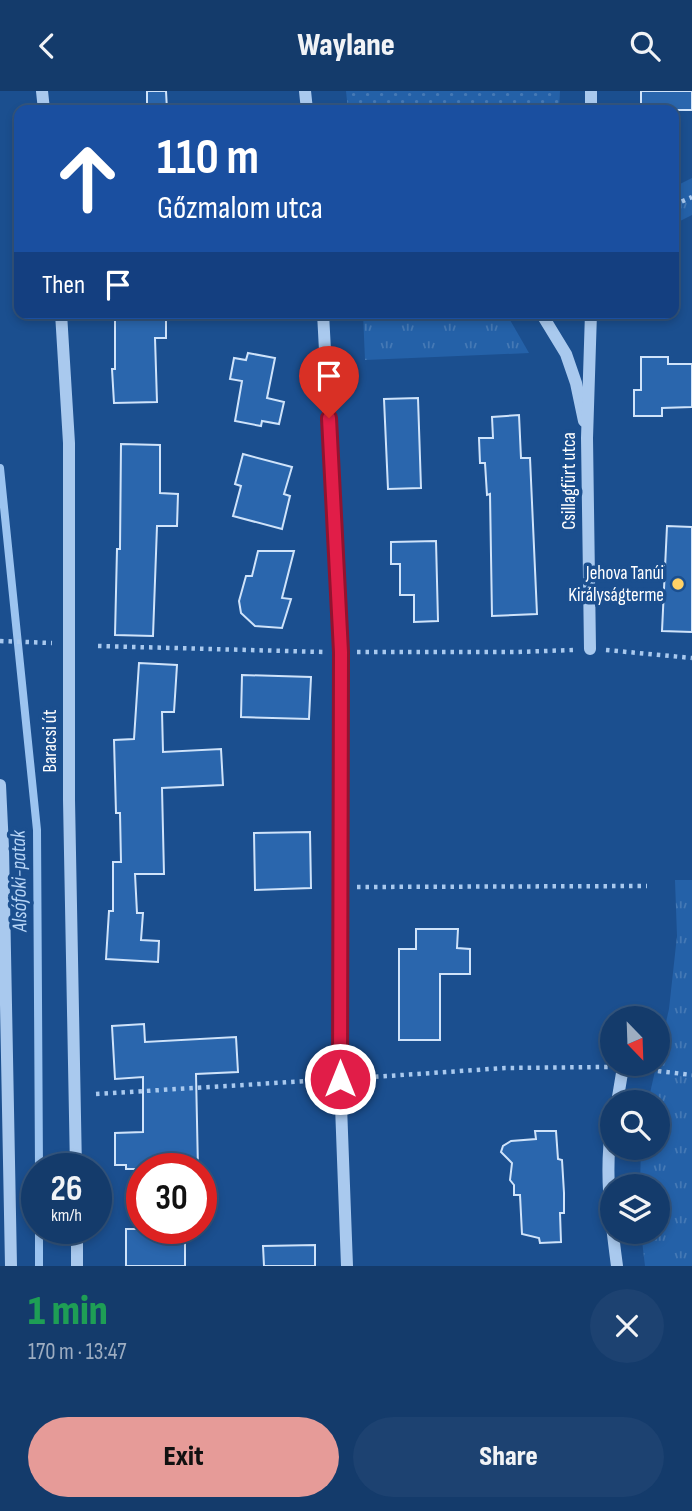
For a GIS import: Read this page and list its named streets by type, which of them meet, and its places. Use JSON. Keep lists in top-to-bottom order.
{
  "streets": {
    "street": ["Csillagfürt utca", "Baracsi út"]
  },
  "water": ["Alsófoki-patak"],
  "places": ["Jehova Tanúi Királyságterme"],
  "north": "bottom right",
  "page": {
    "header": "Waylane",
    "turn": ["110 m", "Gőzmalom utca"],
    "then": "Then",
    "speed": "26 km/h",
    "limit": "30",
    "heading": ["1 min", "170 m · 13:47"],
    "buttons": ["Exit", "Share"]
  }
}
